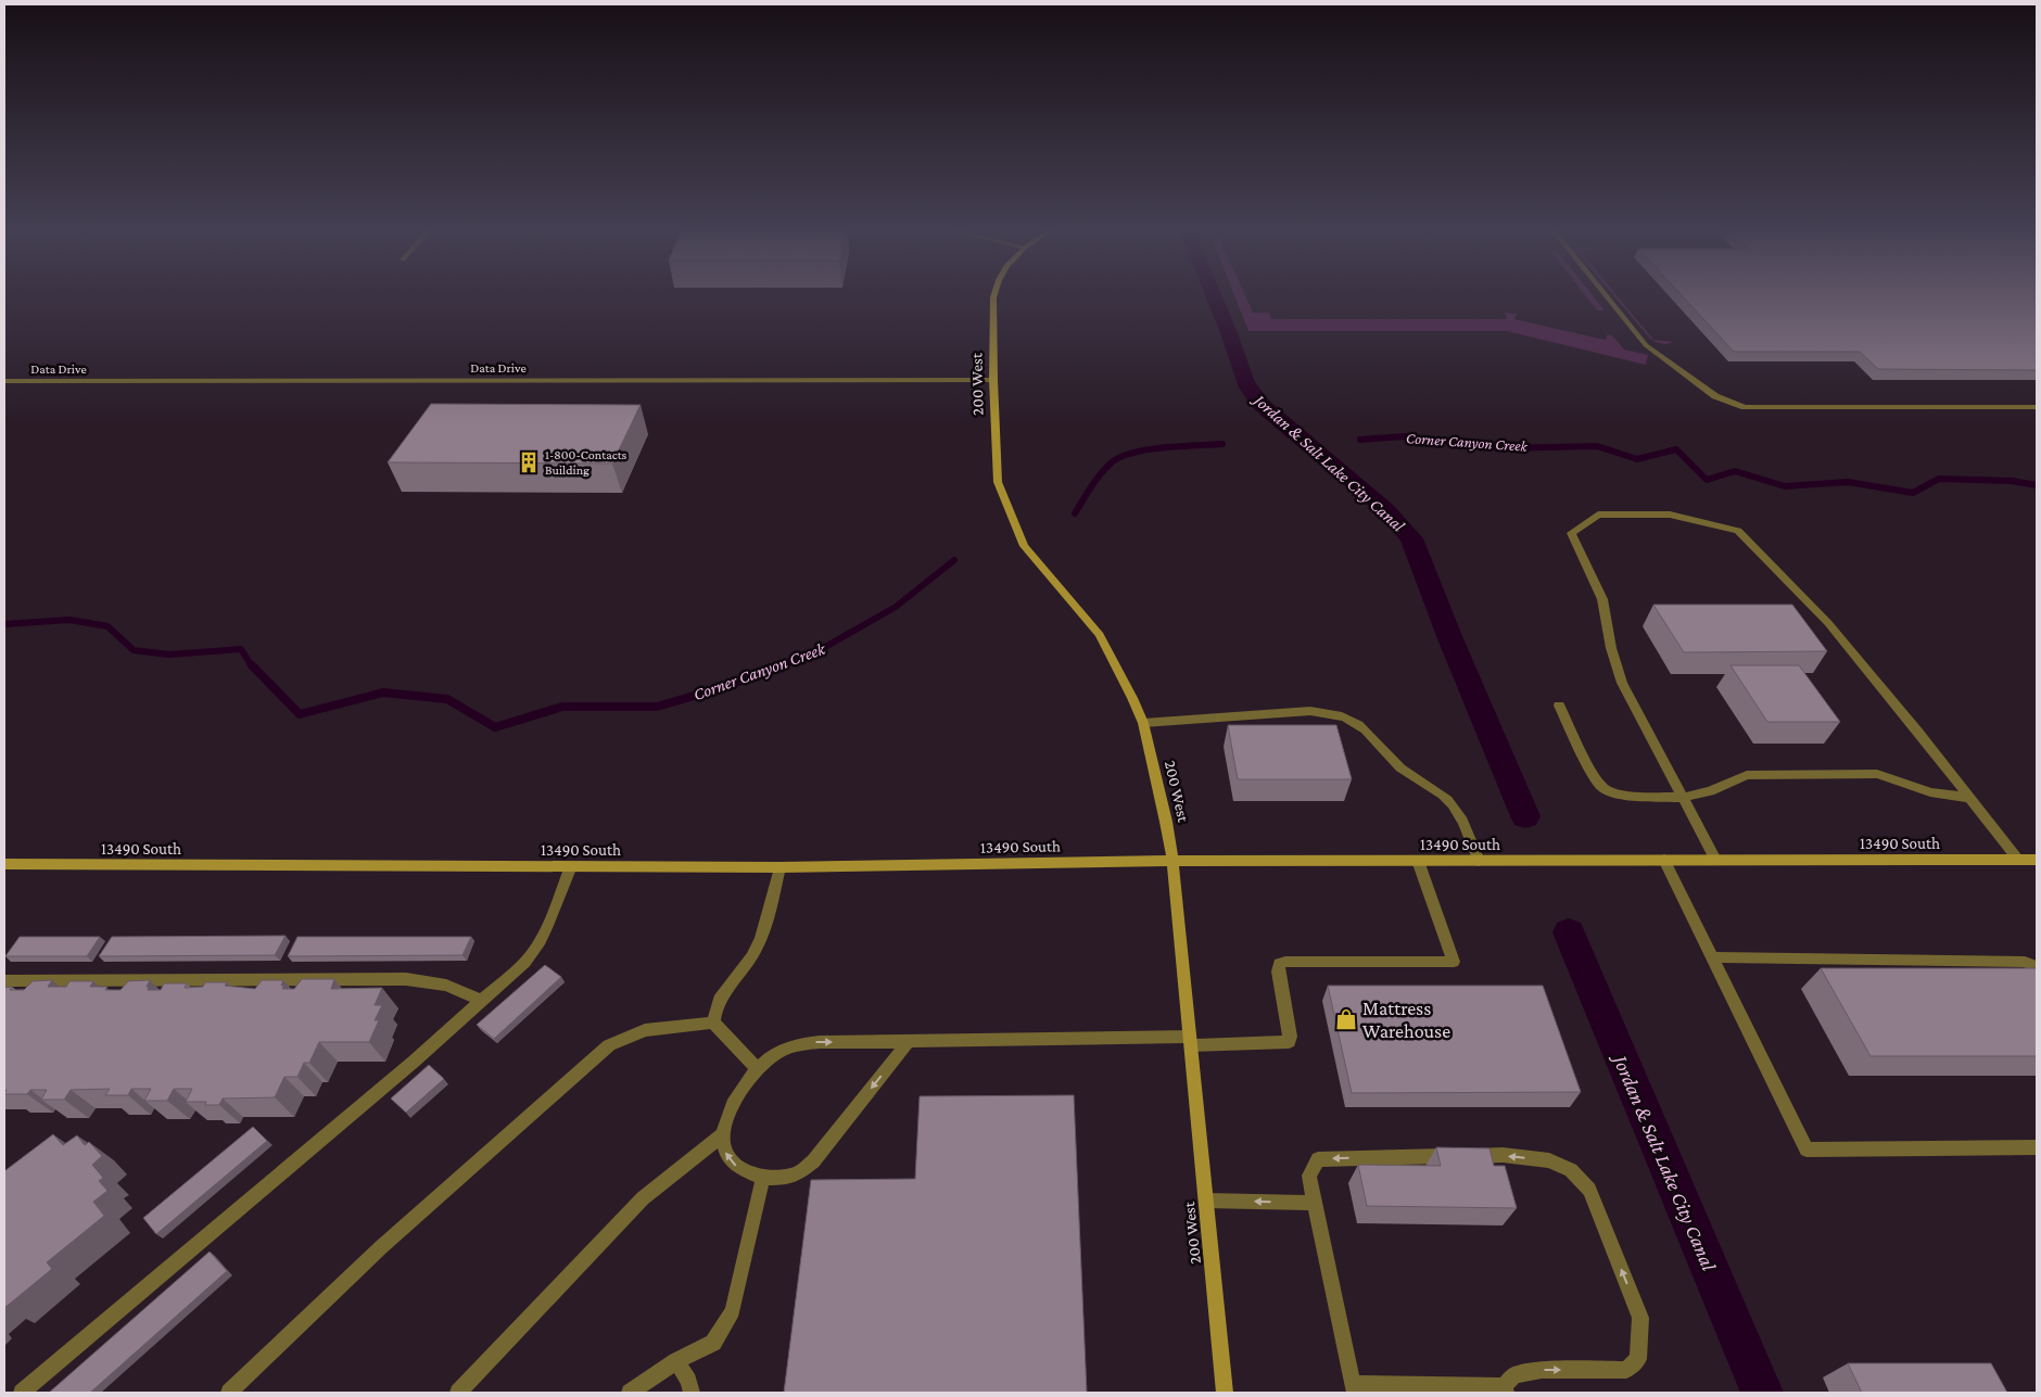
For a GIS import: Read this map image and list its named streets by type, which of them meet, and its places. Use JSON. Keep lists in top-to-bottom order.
{
  "streets": {
    "main road": ["200 West", "13490 South"],
    "street": ["Data Drive"]
  },
  "crossings": [
    ["Data Drive", "200 West"],
    ["200 West", "13490 South"]
  ],
  "water": ["Corner Canyon Creek", "Jordan & Salt Lake City Canal"],
  "places": {
    "building": ["1-800-Contacts Building"],
    "shop": ["Mattress Warehouse"]
  }
}
